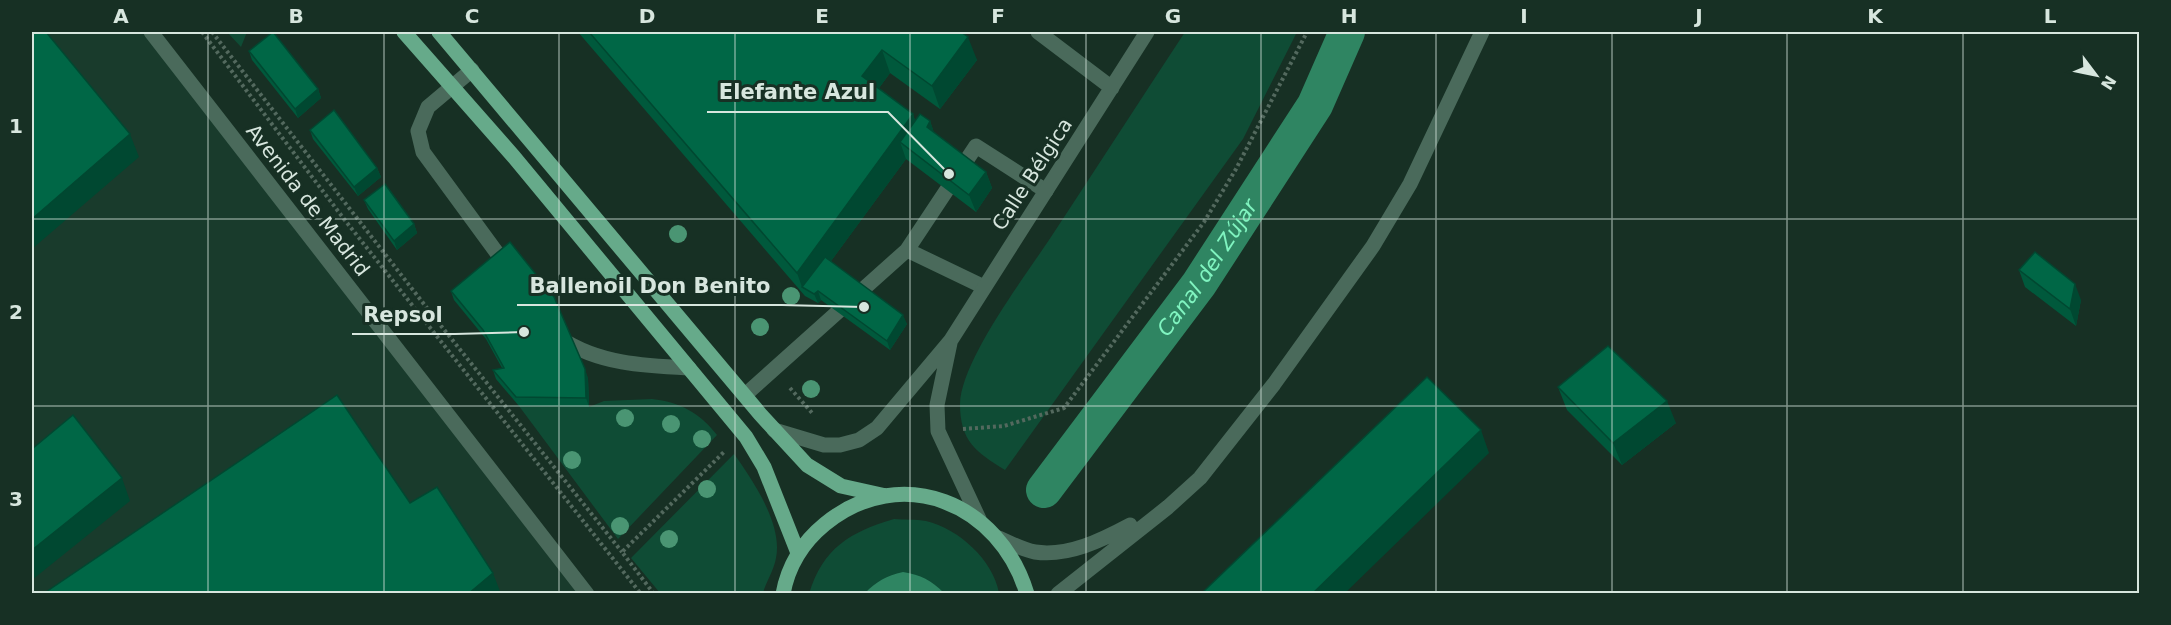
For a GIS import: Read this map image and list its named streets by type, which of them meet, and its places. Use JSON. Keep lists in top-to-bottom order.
{
  "streets": {
    "street": ["Calle Bélgica", "Avenida de Madrid"]
  },
  "water": ["Canal del Zújar"],
  "places": ["Elefante Azul", "Ballenoil Don Benito", "Repsol"],
  "north": "bottom right",
  "grid": {
    "columns": [
      "A",
      "B",
      "C",
      "D",
      "E",
      "F",
      "G",
      "H",
      "I",
      "J",
      "K",
      "L"
    ],
    "rows": ["1", "2", "3"]
  }
}
